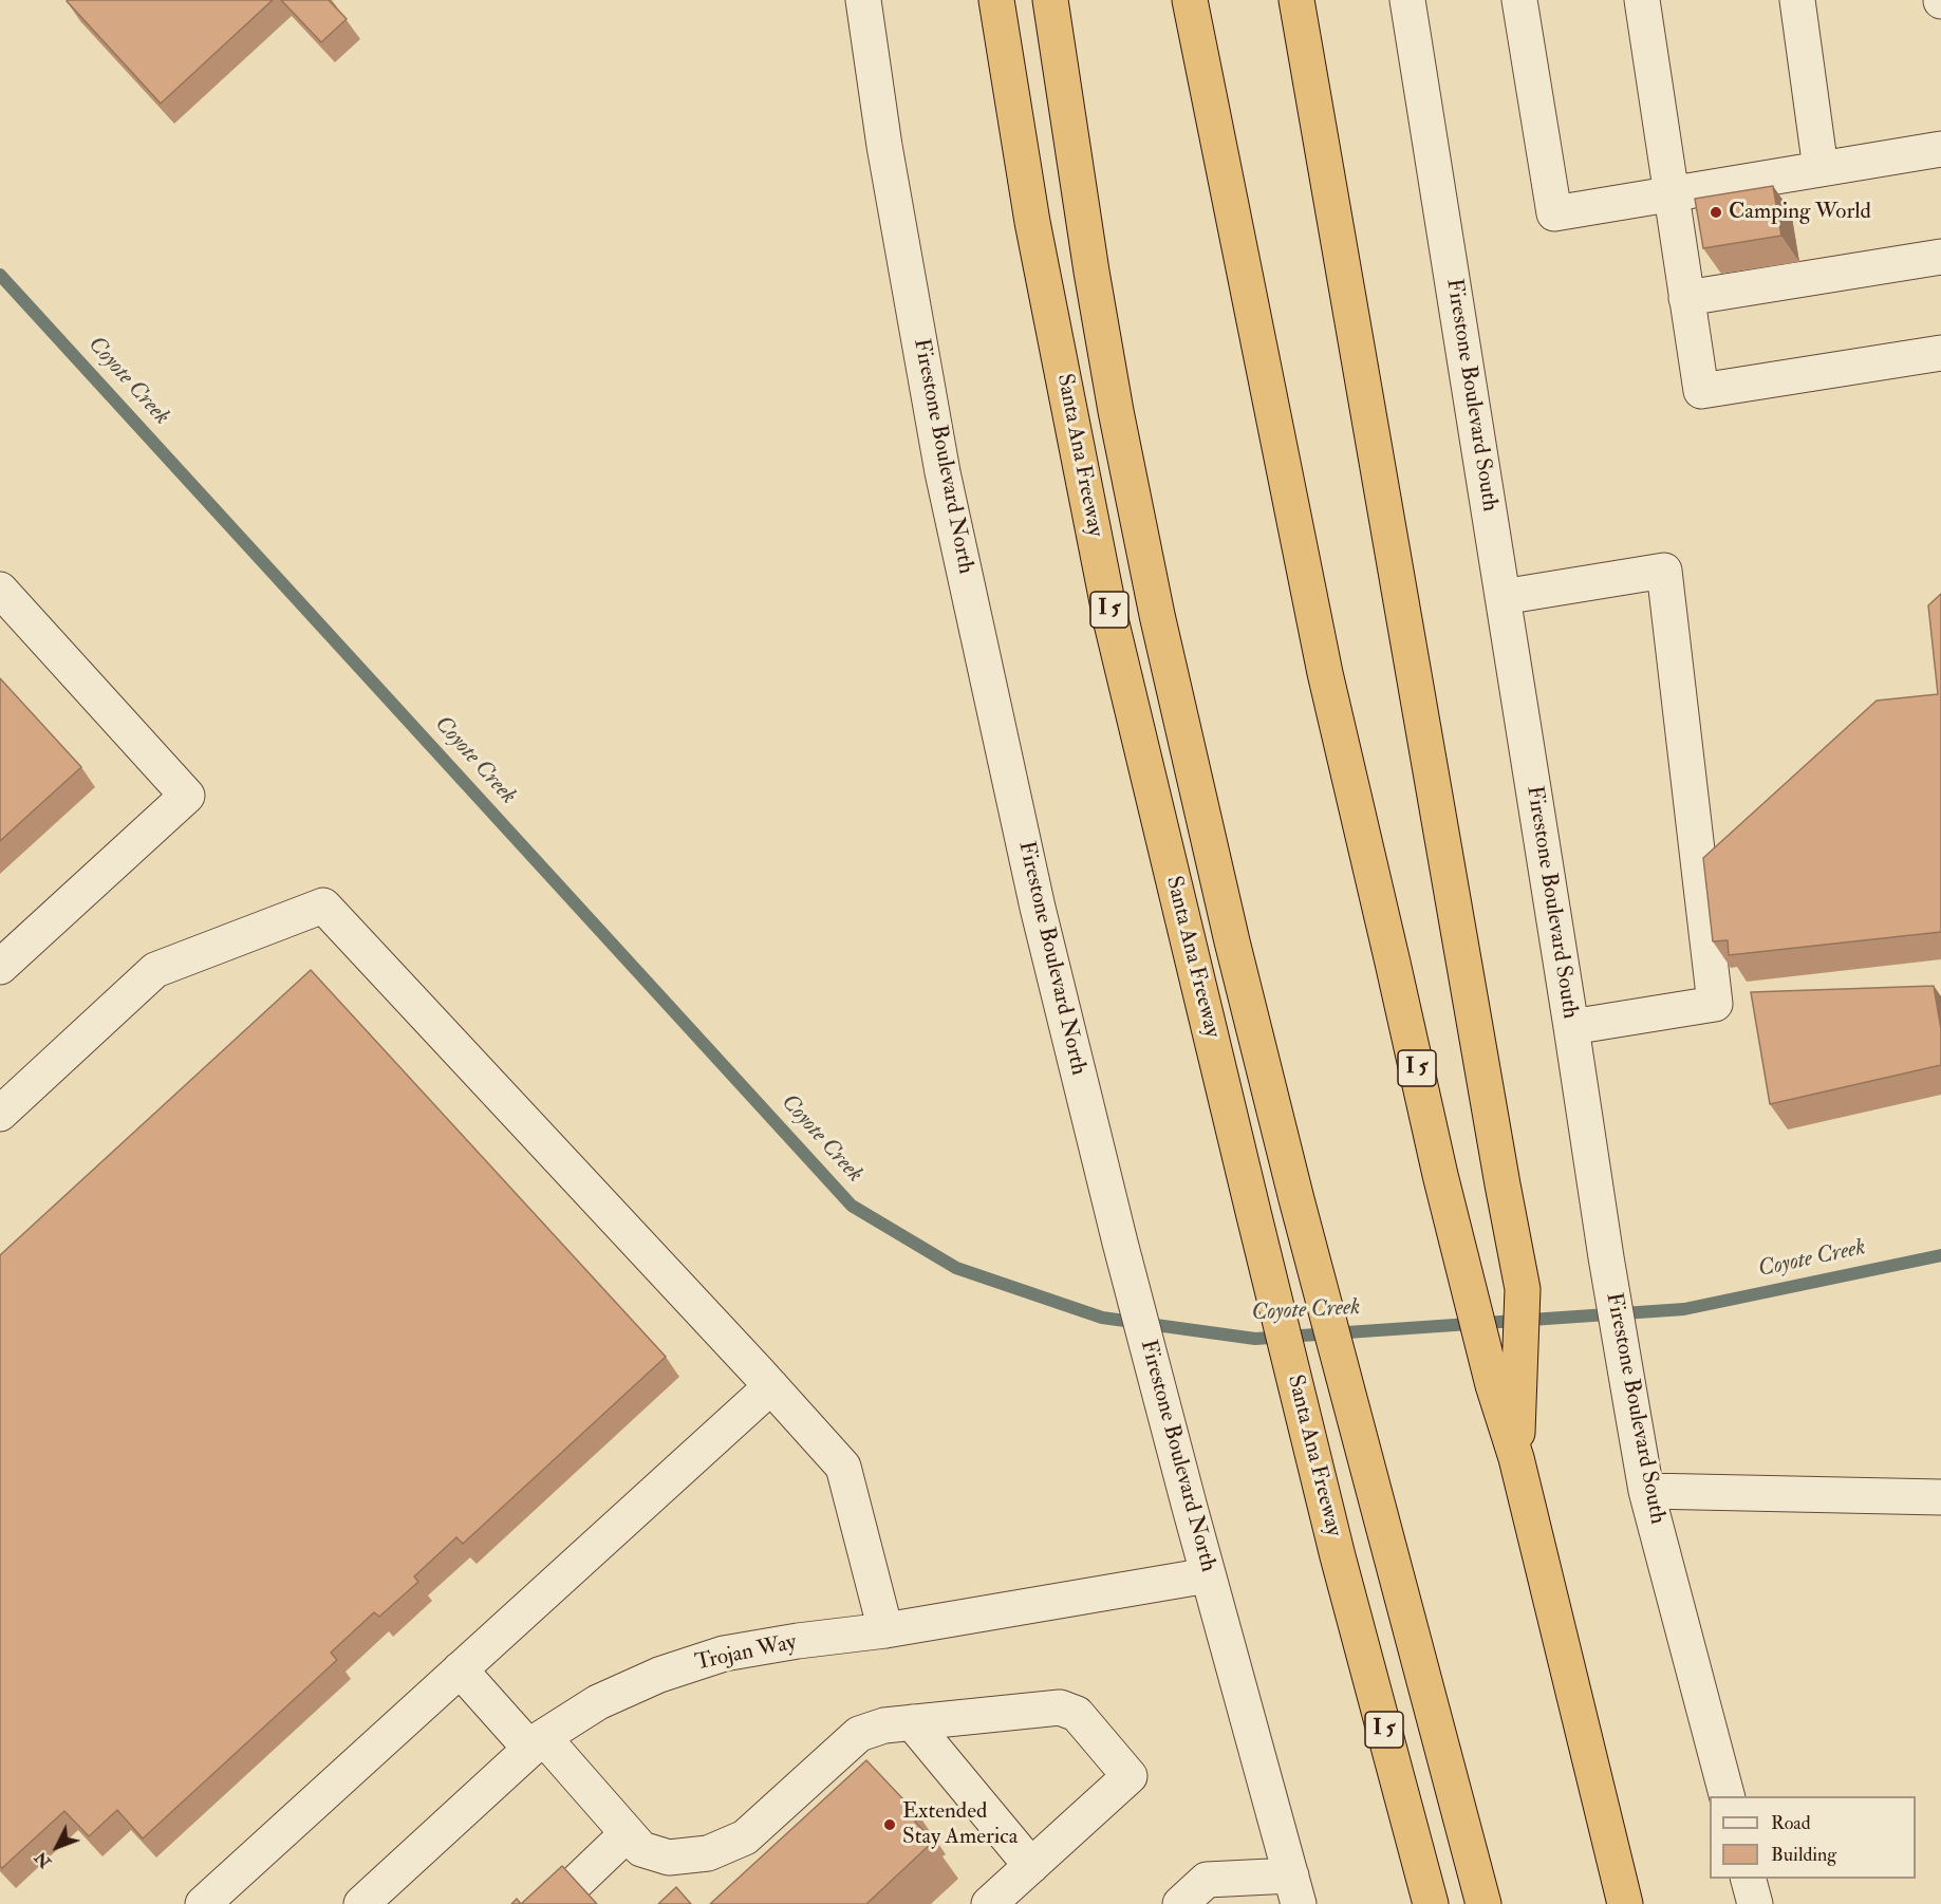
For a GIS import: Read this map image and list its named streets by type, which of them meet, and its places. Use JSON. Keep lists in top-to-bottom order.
{
  "streets": {
    "highway": ["Santa Ana Freeway", "I 5"],
    "street": ["Firestone Boulevard South", "Firestone Boulevard North", "Trojan Way"]
  },
  "crossings": [
    ["Firestone Boulevard North", "Trojan Way"]
  ],
  "water": ["Coyote Creek"],
  "places": ["Camping World", "Extended Stay America"],
  "legend": ["Road", "Building"],
  "north": "bottom left"
}
